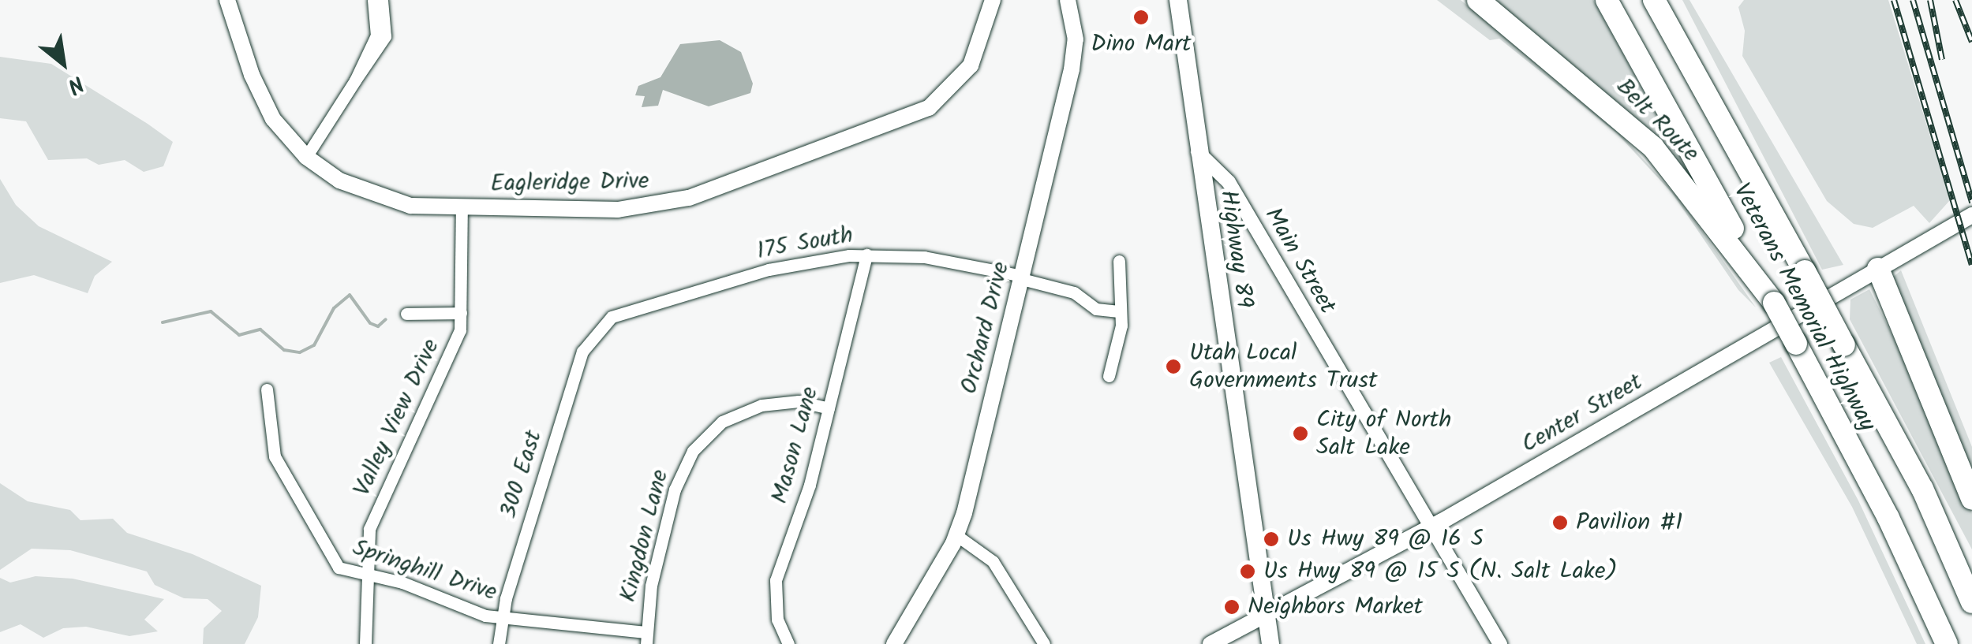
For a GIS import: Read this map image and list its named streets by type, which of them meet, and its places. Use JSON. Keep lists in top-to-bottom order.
{
  "streets": {
    "highway": ["Belt Route", "Veterans Memorial Highway"],
    "main road": [
      "Eagleridge Drive",
      "Highway 89",
      "Orchard Drive",
      "Center Street"
    ],
    "street": [
      "175 South",
      "Main Street",
      "Valley View Drive",
      "Mason Lane",
      "300 East",
      "Kingdon Lane",
      "Springhill Drive"
    ]
  },
  "crossings": [
    ["Belt Route", "Veterans Memorial Highway"],
    ["Eagleridge Drive", "Valley View Drive"],
    ["175 South", "Orchard Drive"],
    ["175 South", "Mason Lane"],
    ["175 South", "300 East"],
    ["Highway 89", "Main Street"],
    ["Highway 89", "Center Street"],
    ["Main Street", "Center Street"],
    ["Valley View Drive", "Springhill Drive"],
    ["Mason Lane", "Kingdon Lane"],
    ["300 East", "Springhill Drive"],
    ["Kingdon Lane", "Springhill Drive"]
  ],
  "places": [
    "Dino Mart",
    "Utah Local Governments Trust",
    "City of North Salt Lake",
    "Pavilion #1",
    "Us Hwy 89 @ 16 S",
    "Us Hwy 89 @ 15 S (N. Salt Lake)",
    "Neighbors Market"
  ],
  "north": "bottom right"
}
